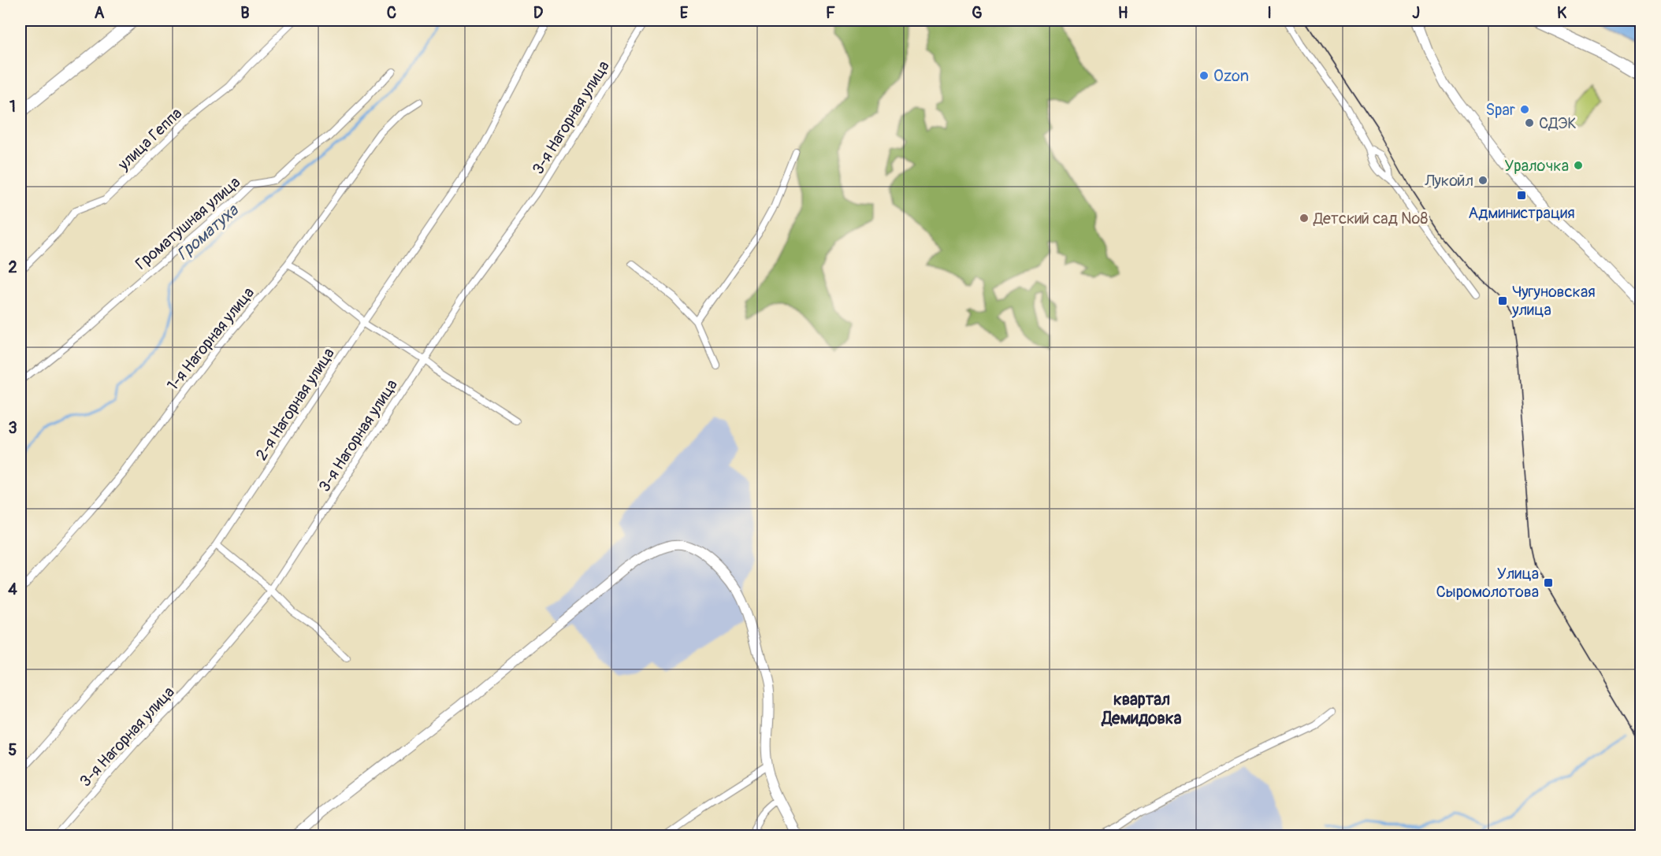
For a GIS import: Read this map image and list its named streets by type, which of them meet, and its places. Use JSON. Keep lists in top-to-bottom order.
{
  "streets": {
    "street": [
      "3-я Нагорная улица",
      "улица Геппа",
      "Громатушная улица",
      "1-я Нагорная улица",
      "2-я Нагорная улица"
    ]
  },
  "districts": ["квартал Демидовка"],
  "water": ["Громатуха"],
  "places": {
    "other": [
      "Ozon",
      "Spar",
      "СДЭК",
      "Уралочка",
      "Лукойл",
      "Детский сад №8"
    ],
    "transit": ["Администрация", "Чугуновская улица", "Улица Сыромолотова"]
  },
  "grid": {
    "columns": [
      "A",
      "B",
      "C",
      "D",
      "E",
      "F",
      "G",
      "H",
      "I",
      "J",
      "K"
    ],
    "rows": [
      "1",
      "2",
      "3",
      "4",
      "5"
    ]
  }
}
